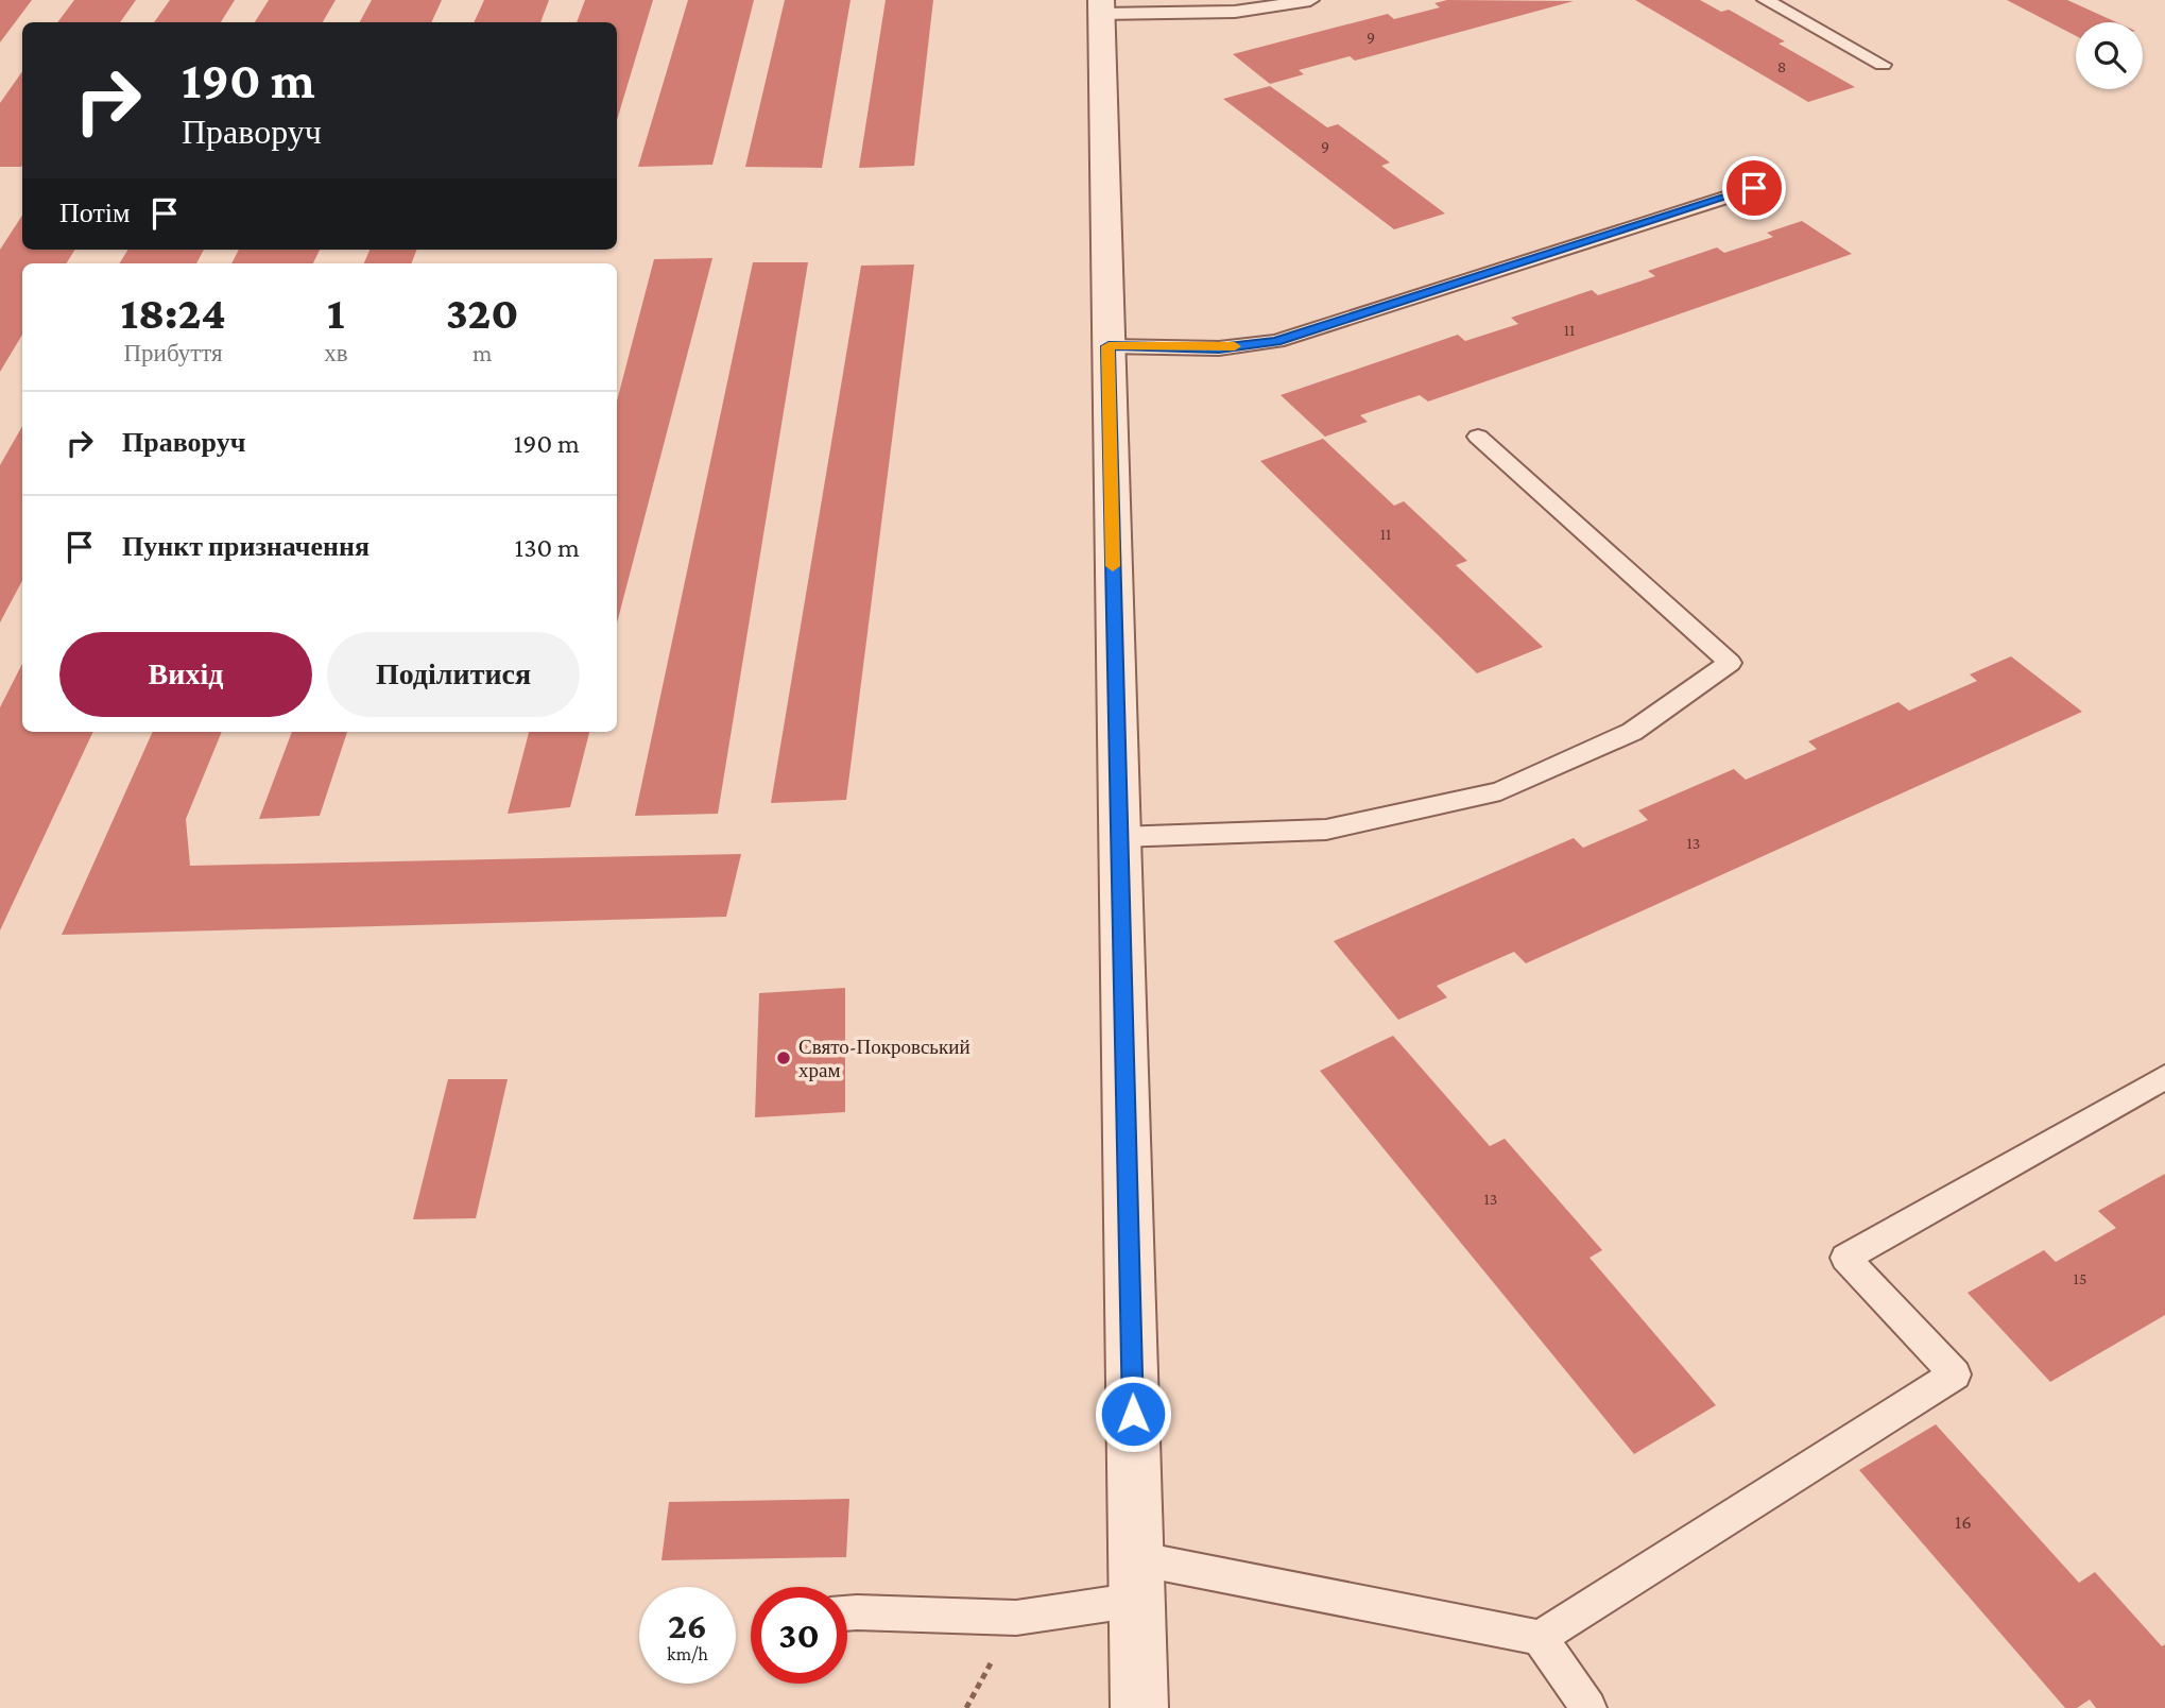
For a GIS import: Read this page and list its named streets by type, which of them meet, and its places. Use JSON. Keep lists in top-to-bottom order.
{
  "places": ["Свято-Покровський храм"],
  "house_numbers": [
    "9",
    "8",
    "9",
    "11",
    "11",
    "13",
    "13",
    "15",
    "16"
  ],
  "page": {
    "turn": ["190 m", "Праворуч"],
    "then": "Потім",
    "eta": [
      "18:24",
      "Прибуття",
      "1",
      "хв",
      "320",
      "m"
    ],
    "list": [
      {
        "name": "Праворуч",
        "value": "190 m"
      },
      {
        "name": "Пункт призначення",
        "value": "130 m"
      }
    ],
    "buttons": ["Вихід", "Поділитися"],
    "speed": "26 km/h",
    "limit": "30"
  }
}
